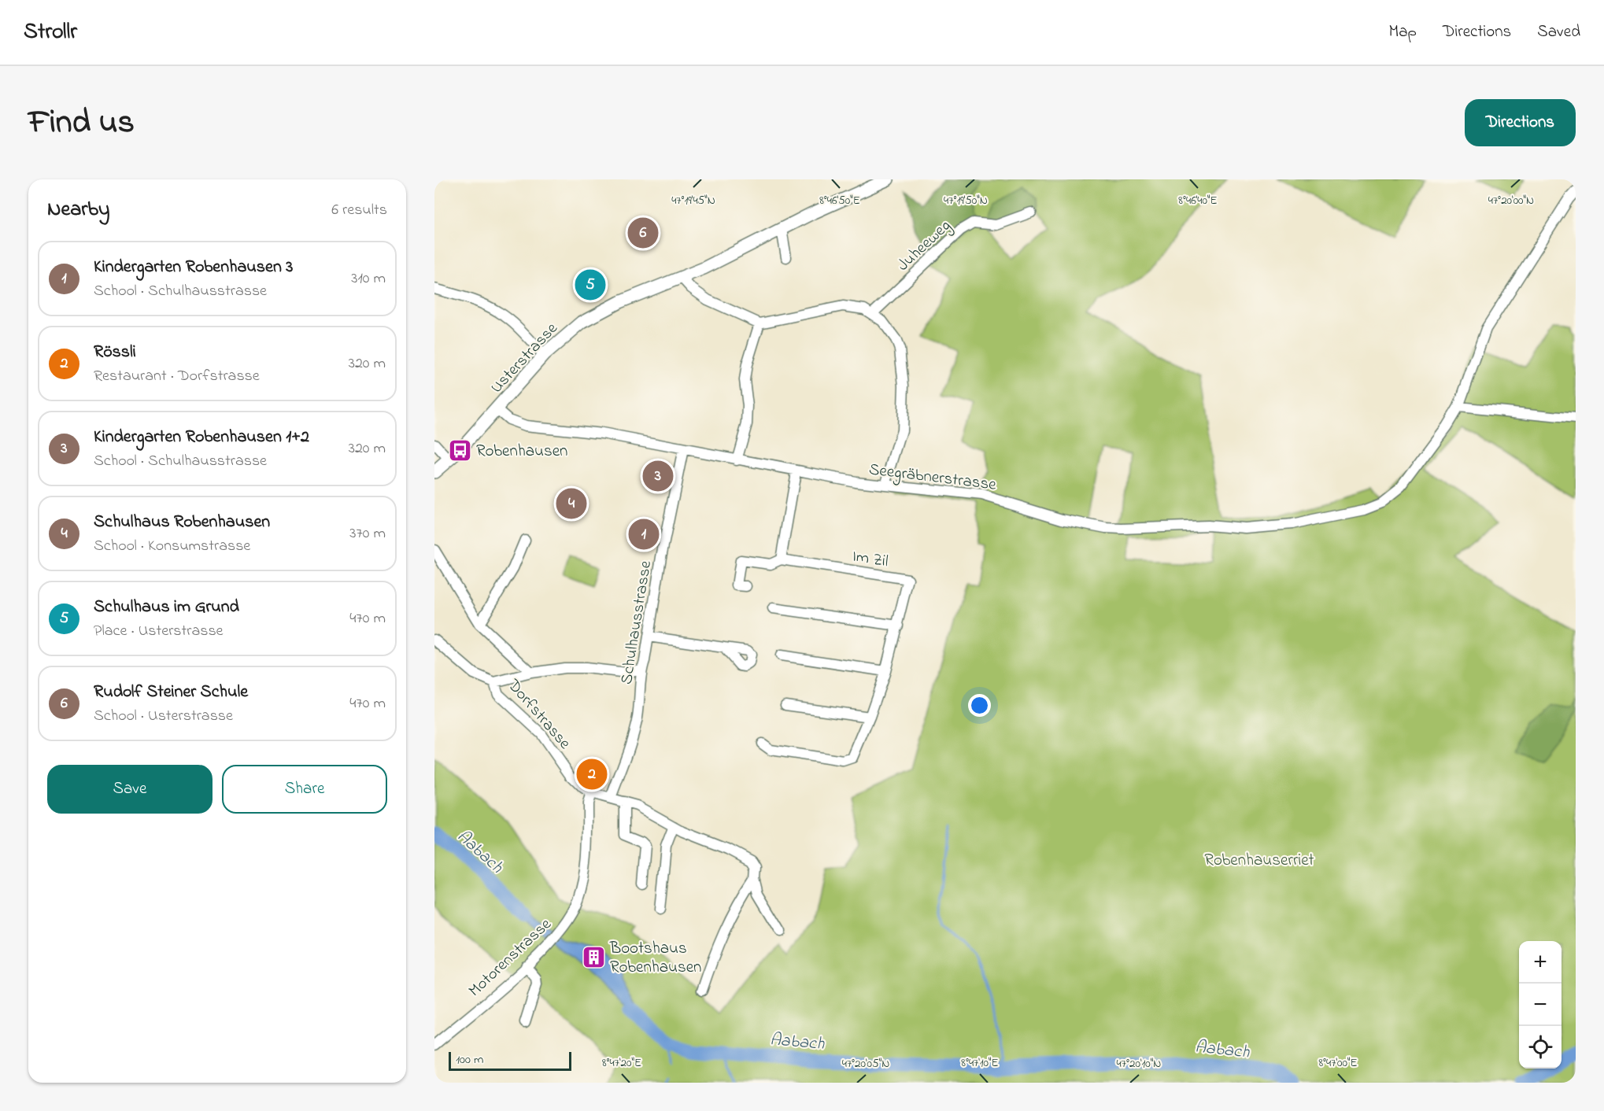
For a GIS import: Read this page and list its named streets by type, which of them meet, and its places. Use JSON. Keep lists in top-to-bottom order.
{
  "streets": {
    "main road": ["Usterstrasse"],
    "street": [
      "Juheeweg",
      "Seegräbnerstrasse",
      "Im Zil",
      "Schulhausstrasse",
      "Dorfstrasse",
      "Motorenstrasse"
    ]
  },
  "crossings": [
    ["Usterstrasse", "Seegräbnerstrasse"],
    ["Seegräbnerstrasse", "Schulhausstrasse"],
    ["Schulhausstrasse", "Dorfstrasse"],
    ["Dorfstrasse", "Motorenstrasse"]
  ],
  "water": ["Aabach"],
  "parks": ["Robenhauserriet"],
  "places": {
    "bus stop": ["Robenhausen"],
    "building": ["Bootshaus Robenhausen"]
  },
  "scale_bar": "100 m",
  "page": {
    "header": "Strollr",
    "nav": ["Map", "Directions", "Saved"],
    "title": "Find us",
    "buttons": [
      "Directions",
      ["Save", "Share"]
    ],
    "heading": ["Nearby", "6 results"],
    "pins": [
      "6",
      "5",
      "3",
      "4",
      "1",
      "2"
    ],
    "list": [
      {
        "mark": "1",
        "name": "Kindergarten Robenhausen 3",
        "note": "School · Schulhausstrasse",
        "value": "310 m"
      },
      {
        "mark": "2",
        "name": "Rössli",
        "note": "Restaurant · Dorfstrasse",
        "value": "320 m"
      },
      {
        "mark": "3",
        "name": "Kindergarten Robenhausen 1+2",
        "note": "School · Schulhausstrasse",
        "value": "320 m"
      },
      {
        "mark": "4",
        "name": "Schulhaus Robenhausen",
        "note": "School · Konsumstrasse",
        "value": "370 m"
      },
      {
        "mark": "5",
        "name": "Schulhaus im Grund",
        "note": "Place · Usterstrasse",
        "value": "470 m"
      },
      {
        "mark": "6",
        "name": "Rudolf Steiner Schule",
        "note": "School · Usterstrasse",
        "value": "470 m"
      }
    ],
    "map_buttons": ["+", "−"],
    "scale": "100 m"
  },
  "coordinates": [
    "47°19'45\"N",
    "47°19'50\"N",
    "47°20'00\"N",
    "8°46'50\"E",
    "8°46'40\"E",
    "8°47'20\"E",
    "8°47'10\"E",
    "8°47'00\"E",
    "47°20'05\"N",
    "47°20'10\"N"
  ]
}
